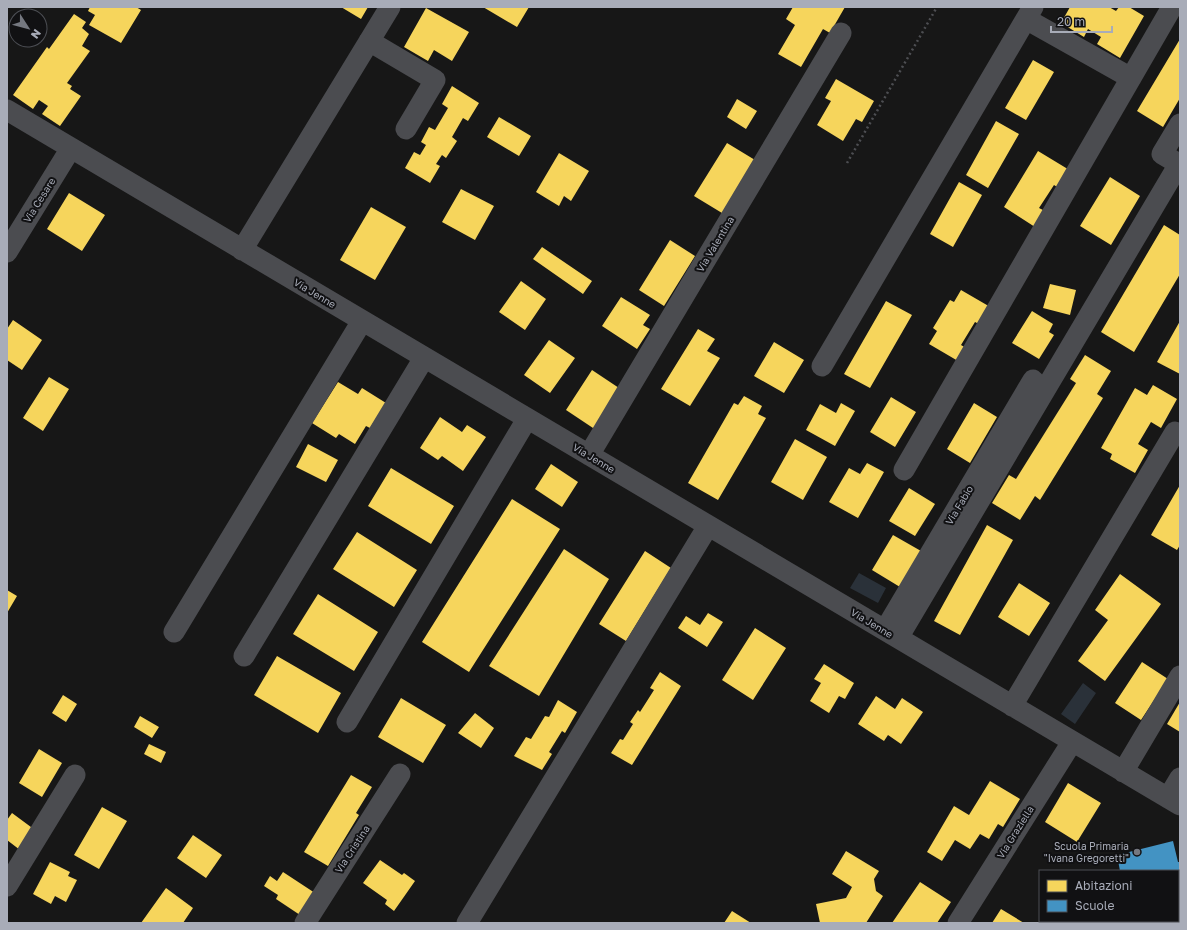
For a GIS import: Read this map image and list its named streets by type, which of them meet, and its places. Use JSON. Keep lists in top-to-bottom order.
{
  "streets": {
    "street": [
      "Via Cesare",
      "Via Valentina",
      "Via Jenne",
      "Via Fabio",
      "Via Graziella",
      "Via Cristina"
    ]
  },
  "crossings": [
    ["Via Cesare", "Via Jenne"],
    ["Via Valentina", "Via Jenne"],
    ["Via Jenne", "Via Fabio"],
    ["Via Jenne", "Via Graziella"]
  ],
  "places": ["Scuola Primaria \"Ivana Gregoretti\""],
  "legend": ["Abitazioni", "Scuole"],
  "scale_bar": "20 m",
  "north": "bottom right"
}
